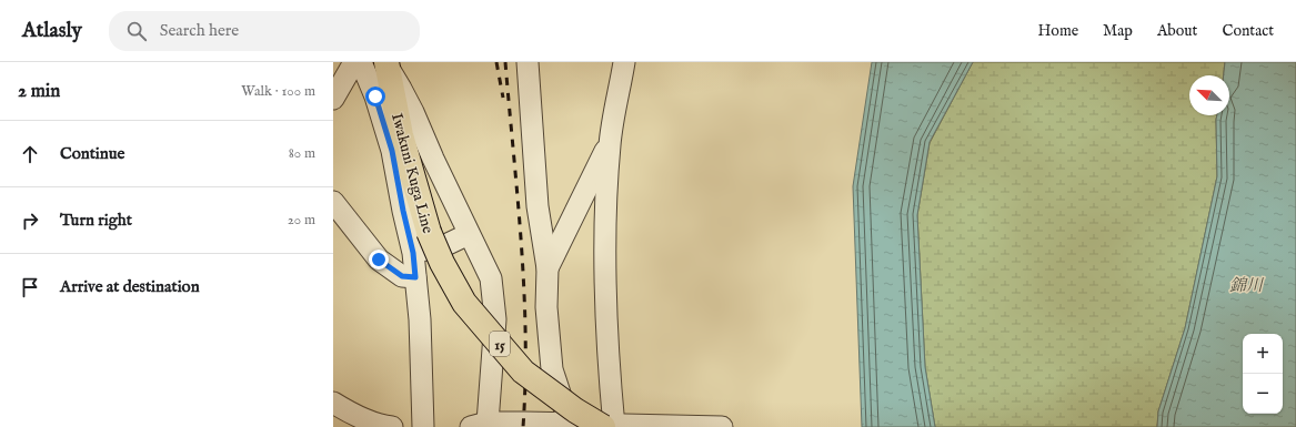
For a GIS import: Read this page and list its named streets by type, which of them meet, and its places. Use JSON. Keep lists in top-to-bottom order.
{
  "streets": {
    "main road": ["Iwakuni Kuga Line", "15"]
  },
  "water": ["錦川"],
  "north": "top left",
  "page": {
    "header": "Atlasly",
    "search": "Search here",
    "nav": [
      "Home",
      "Map",
      "About",
      "Contact"
    ],
    "heading": ["2 min", "Walk · 100 m"],
    "list": [
      ["Continue", "80 m"],
      ["Turn right", "20 m"],
      "Arrive at destination"
    ],
    "map_buttons": ["+", "−"]
  }
}
